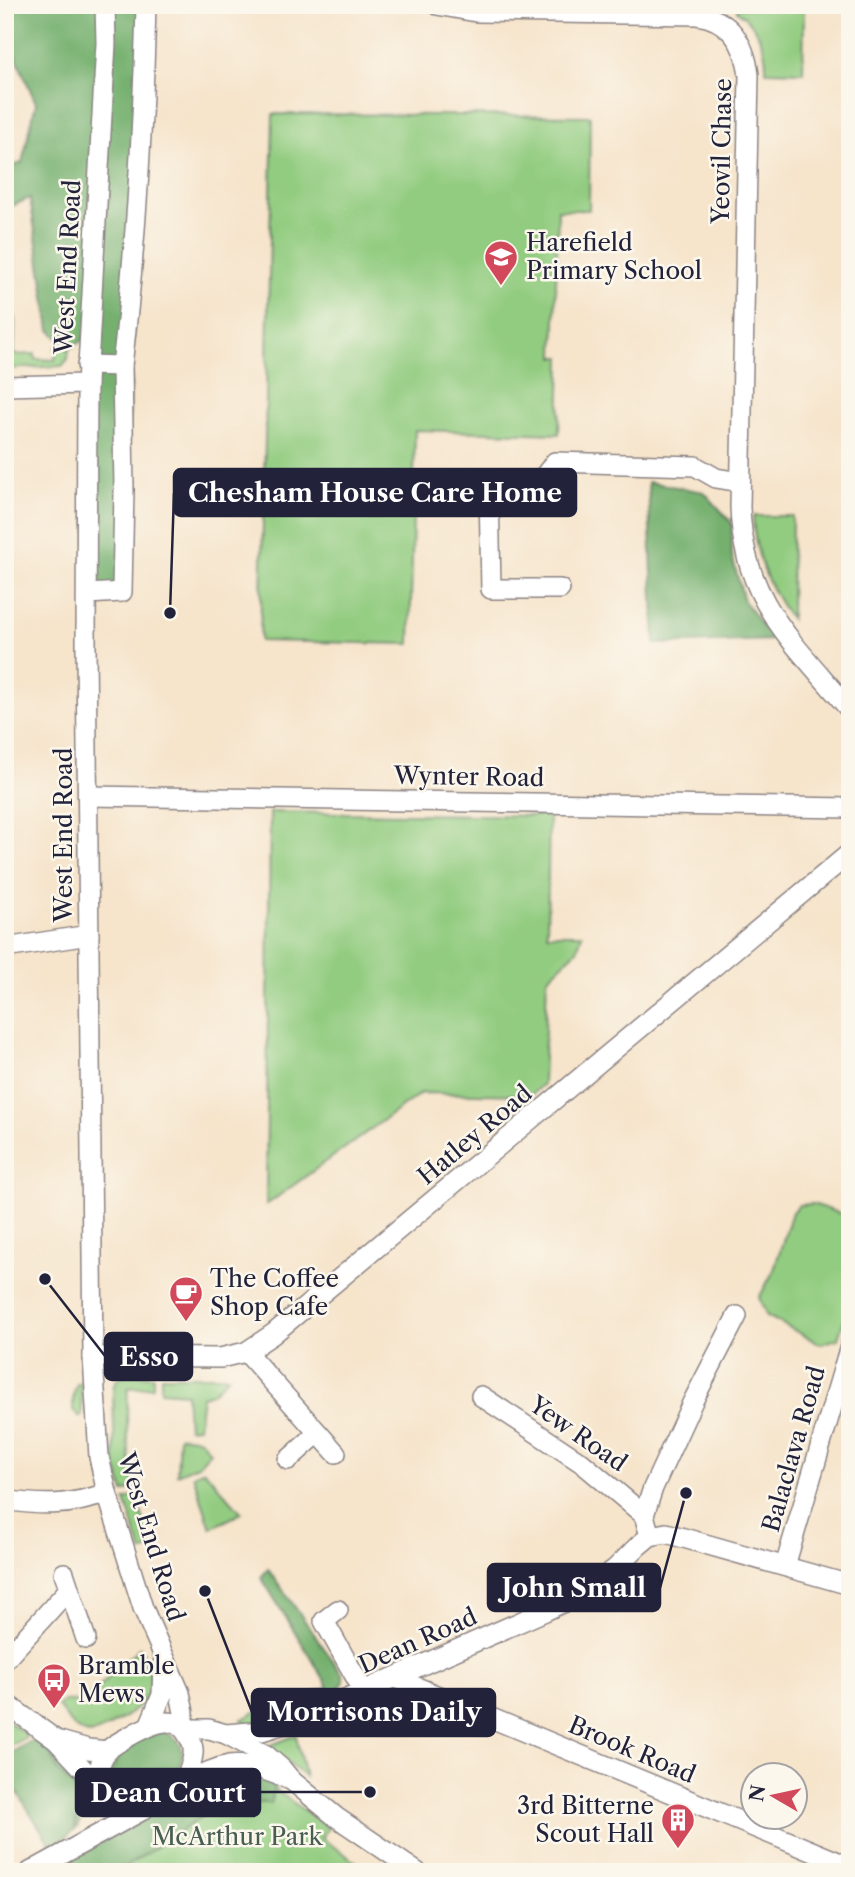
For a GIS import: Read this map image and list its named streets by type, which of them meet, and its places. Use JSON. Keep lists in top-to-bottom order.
{
  "streets": {
    "street": [
      "Yeovil Chase",
      "West End Road",
      "Wynter Road",
      "Hatley Road",
      "Yew Road",
      "Balaclava Road",
      "Dean Road",
      "Brook Road"
    ]
  },
  "crossings": [
    ["West End Road", "Wynter Road"],
    ["West End Road", "Hatley Road"],
    ["Dean Road", "Brook Road"]
  ],
  "parks": ["McArthur Park"],
  "places": {
    "school or university": ["Harefield Primary School"],
    "other": [
      "Chesham House Care Home",
      "Esso",
      "John Small",
      "Morrisons Daily",
      "Dean Court"
    ],
    "cafe": ["The Coffee Shop Cafe"],
    "bus stop": ["Bramble Mews"],
    "building": ["3rd Bitterne Scout Hall"]
  },
  "north": "left"
}
